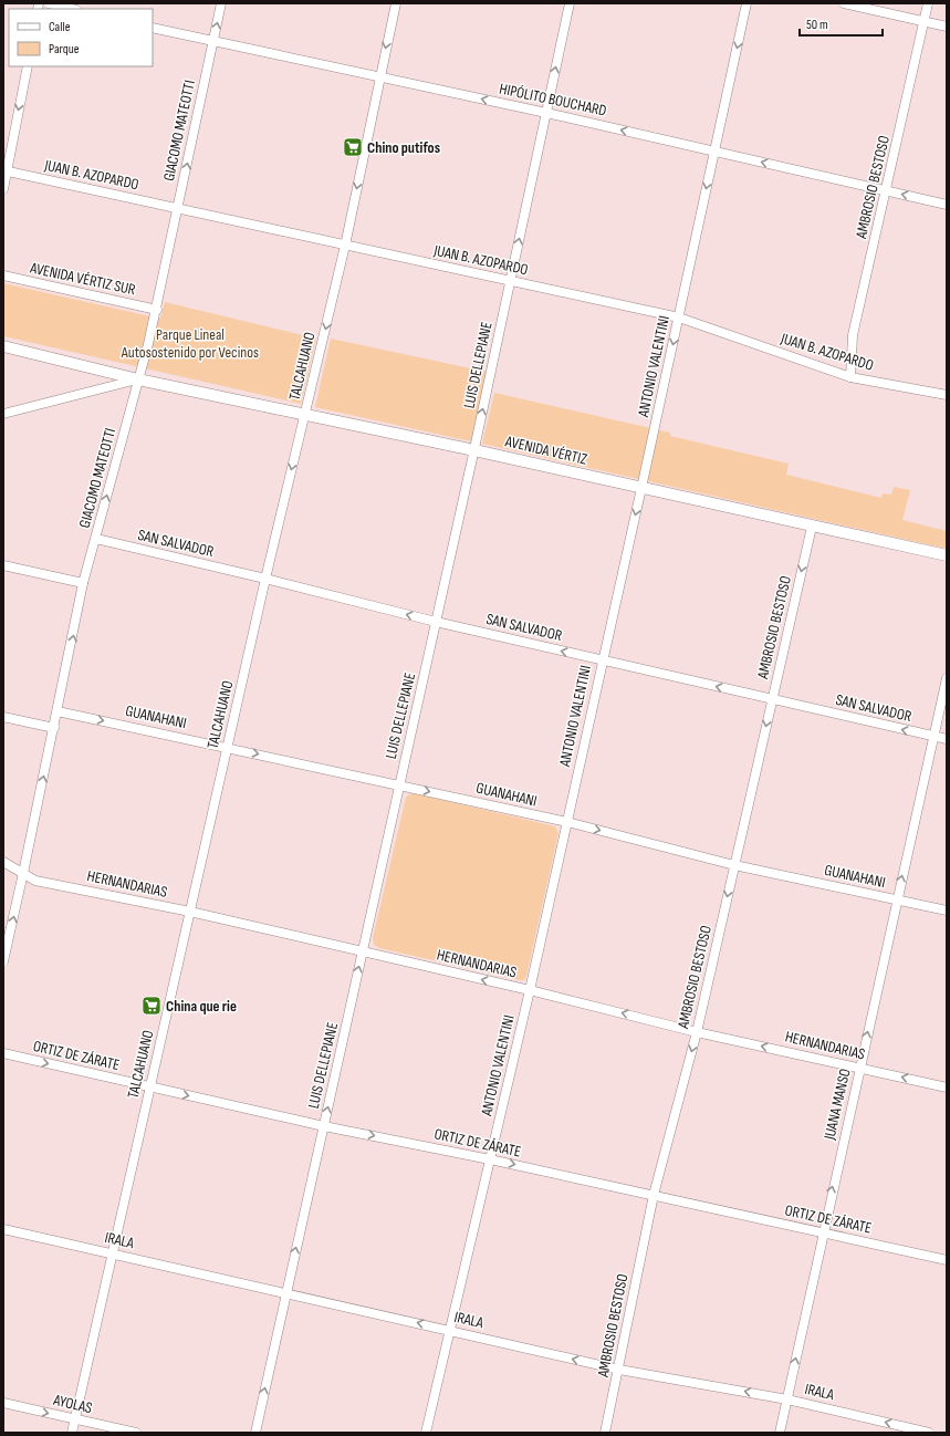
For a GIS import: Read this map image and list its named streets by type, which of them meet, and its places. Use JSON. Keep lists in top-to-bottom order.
{
  "streets": {
    "street": [
      "HIPÓLITO BOUCHARD",
      "GIACOMO MATEOTTI",
      "JUAN B. AZOPARDO",
      "AMBROSIO BESTOSO",
      "AVENIDA VÉRTIZ SUR",
      "LUIS DELLEPIANE",
      "TALCAHUANO",
      "ANTONIO VALENTINI",
      "AVENIDA VÉRTIZ",
      "SAN SALVADOR",
      "GUANAHANI",
      "HERNANDARIAS",
      "ORTIZ DE ZÁRATE",
      "JUANA MANSO",
      "IRALA",
      "AYOLAS"
    ]
  },
  "crossings": [
    ["HIPÓLITO BOUCHARD", "GIACOMO MATEOTTI"],
    ["HIPÓLITO BOUCHARD", "AMBROSIO BESTOSO"],
    ["HIPÓLITO BOUCHARD", "LUIS DELLEPIANE"],
    ["HIPÓLITO BOUCHARD", "TALCAHUANO"],
    ["HIPÓLITO BOUCHARD", "ANTONIO VALENTINI"],
    ["GIACOMO MATEOTTI", "JUAN B. AZOPARDO"],
    ["GIACOMO MATEOTTI", "AVENIDA VÉRTIZ SUR"],
    ["GIACOMO MATEOTTI", "AVENIDA VÉRTIZ"],
    ["GIACOMO MATEOTTI", "SAN SALVADOR"],
    ["GIACOMO MATEOTTI", "GUANAHANI"],
    ["GIACOMO MATEOTTI", "HERNANDARIAS"],
    ["JUAN B. AZOPARDO", "AMBROSIO BESTOSO"],
    ["JUAN B. AZOPARDO", "LUIS DELLEPIANE"],
    ["JUAN B. AZOPARDO", "TALCAHUANO"],
    ["JUAN B. AZOPARDO", "ANTONIO VALENTINI"],
    ["AMBROSIO BESTOSO", "AVENIDA VÉRTIZ"],
    ["AMBROSIO BESTOSO", "SAN SALVADOR"],
    ["AMBROSIO BESTOSO", "GUANAHANI"],
    ["AMBROSIO BESTOSO", "HERNANDARIAS"],
    ["AMBROSIO BESTOSO", "ORTIZ DE ZÁRATE"],
    ["AMBROSIO BESTOSO", "IRALA"],
    ["LUIS DELLEPIANE", "AVENIDA VÉRTIZ"],
    ["LUIS DELLEPIANE", "SAN SALVADOR"],
    ["LUIS DELLEPIANE", "GUANAHANI"],
    ["LUIS DELLEPIANE", "HERNANDARIAS"],
    ["LUIS DELLEPIANE", "ORTIZ DE ZÁRATE"],
    ["LUIS DELLEPIANE", "IRALA"],
    ["TALCAHUANO", "AVENIDA VÉRTIZ"],
    ["TALCAHUANO", "SAN SALVADOR"],
    ["TALCAHUANO", "GUANAHANI"],
    ["TALCAHUANO", "HERNANDARIAS"],
    ["TALCAHUANO", "ORTIZ DE ZÁRATE"],
    ["TALCAHUANO", "IRALA"],
    ["TALCAHUANO", "AYOLAS"],
    ["ANTONIO VALENTINI", "AVENIDA VÉRTIZ"],
    ["ANTONIO VALENTINI", "SAN SALVADOR"],
    ["ANTONIO VALENTINI", "GUANAHANI"],
    ["ANTONIO VALENTINI", "HERNANDARIAS"],
    ["ANTONIO VALENTINI", "ORTIZ DE ZÁRATE"],
    ["ANTONIO VALENTINI", "IRALA"],
    ["SAN SALVADOR", "JUANA MANSO"],
    ["GUANAHANI", "JUANA MANSO"],
    ["HERNANDARIAS", "JUANA MANSO"],
    ["ORTIZ DE ZÁRATE", "JUANA MANSO"],
    ["JUANA MANSO", "IRALA"]
  ],
  "one_way": [
    "HIPÓLITO BOUCHARD",
    "GIACOMO MATEOTTI",
    "AMBROSIO BESTOSO",
    "LUIS DELLEPIANE",
    "TALCAHUANO",
    "ANTONIO VALENTINI",
    "SAN SALVADOR",
    "GUANAHANI",
    "HERNANDARIAS",
    "ORTIZ DE ZÁRATE",
    "JUANA MANSO",
    "IRALA",
    "AYOLAS"
  ],
  "parks": ["Parque Lineal Autosostenido por Vecinos"],
  "places": {
    "supermarket": ["Chino putifos", "China que rie"]
  },
  "legend": ["Calle", "Parque"],
  "scale_bar": "50 m"
}
